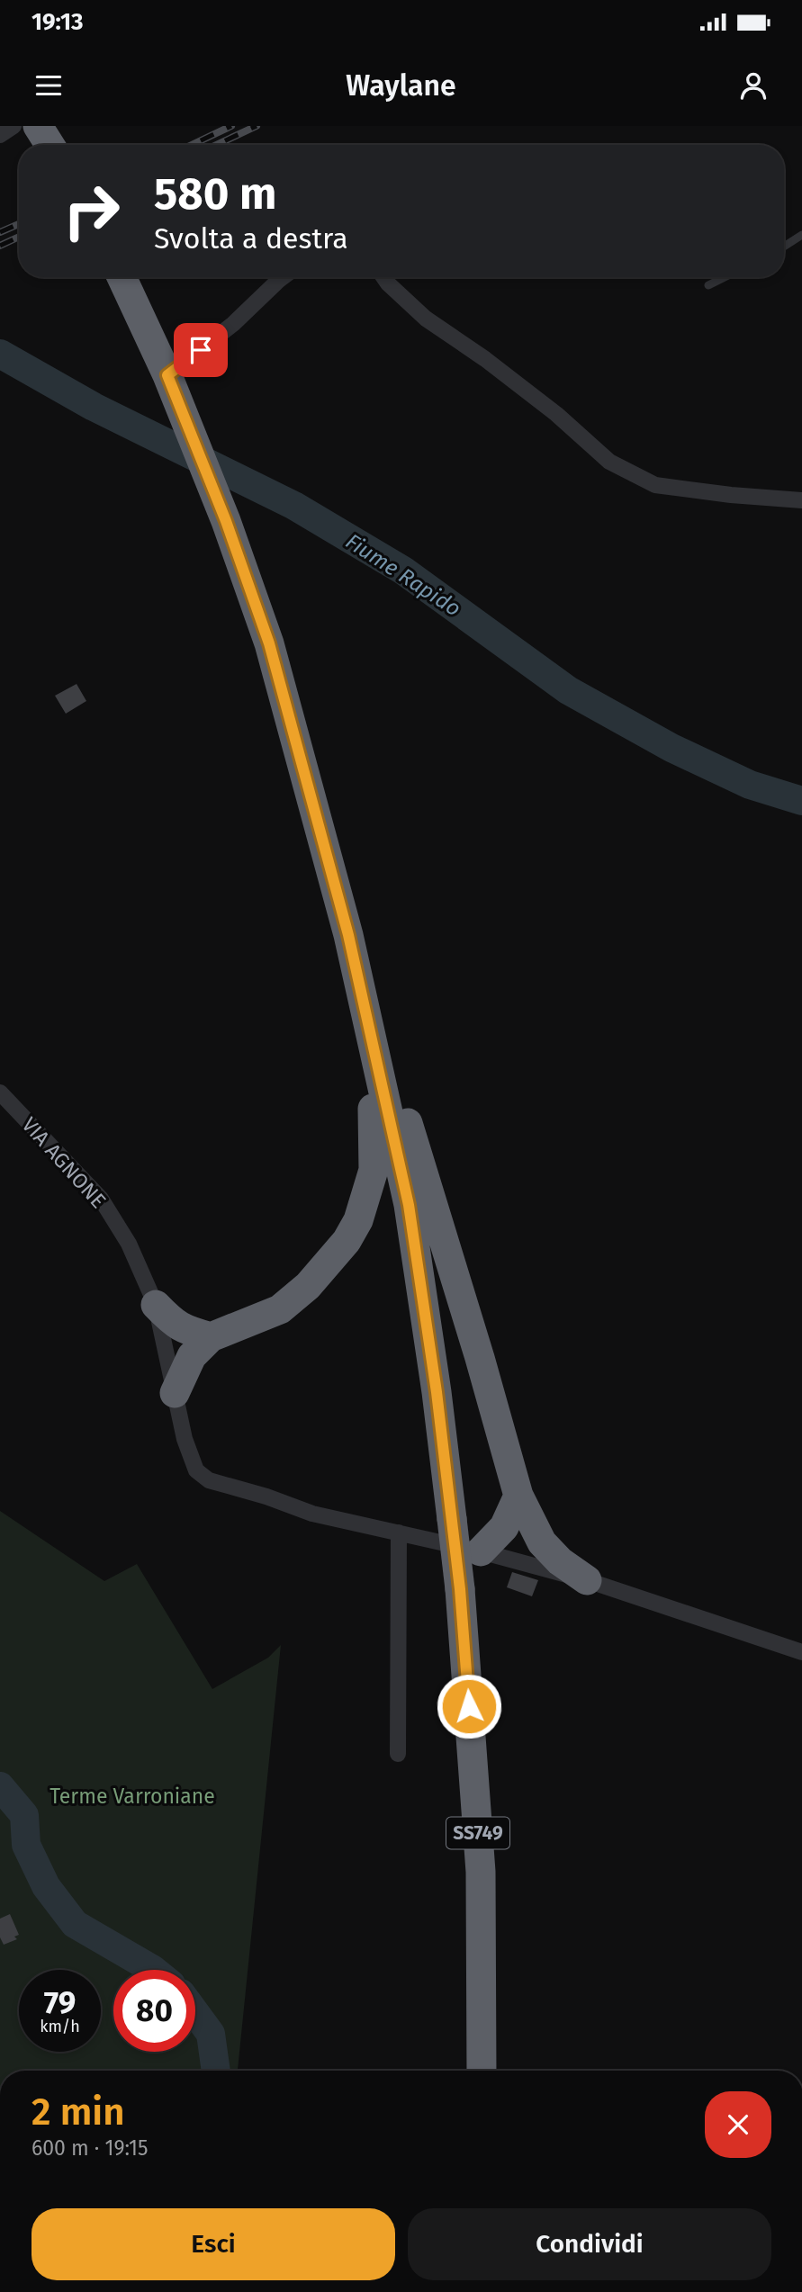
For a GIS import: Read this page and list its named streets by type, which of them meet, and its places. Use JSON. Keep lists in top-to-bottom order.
{
  "streets": {
    "highway": ["SS749"],
    "street": ["VIA AGNONE"]
  },
  "water": ["Fiume Rapido"],
  "parks": ["Terme Varroniane"],
  "page": {
    "status": "19:13",
    "header": "Waylane",
    "turn": ["580 m", "Svolta a destra"],
    "speed": "79 km/h",
    "limit": "80",
    "heading": ["2 min", "600 m · 19:15"],
    "buttons": ["Esci", "Condividi"]
  }
}
